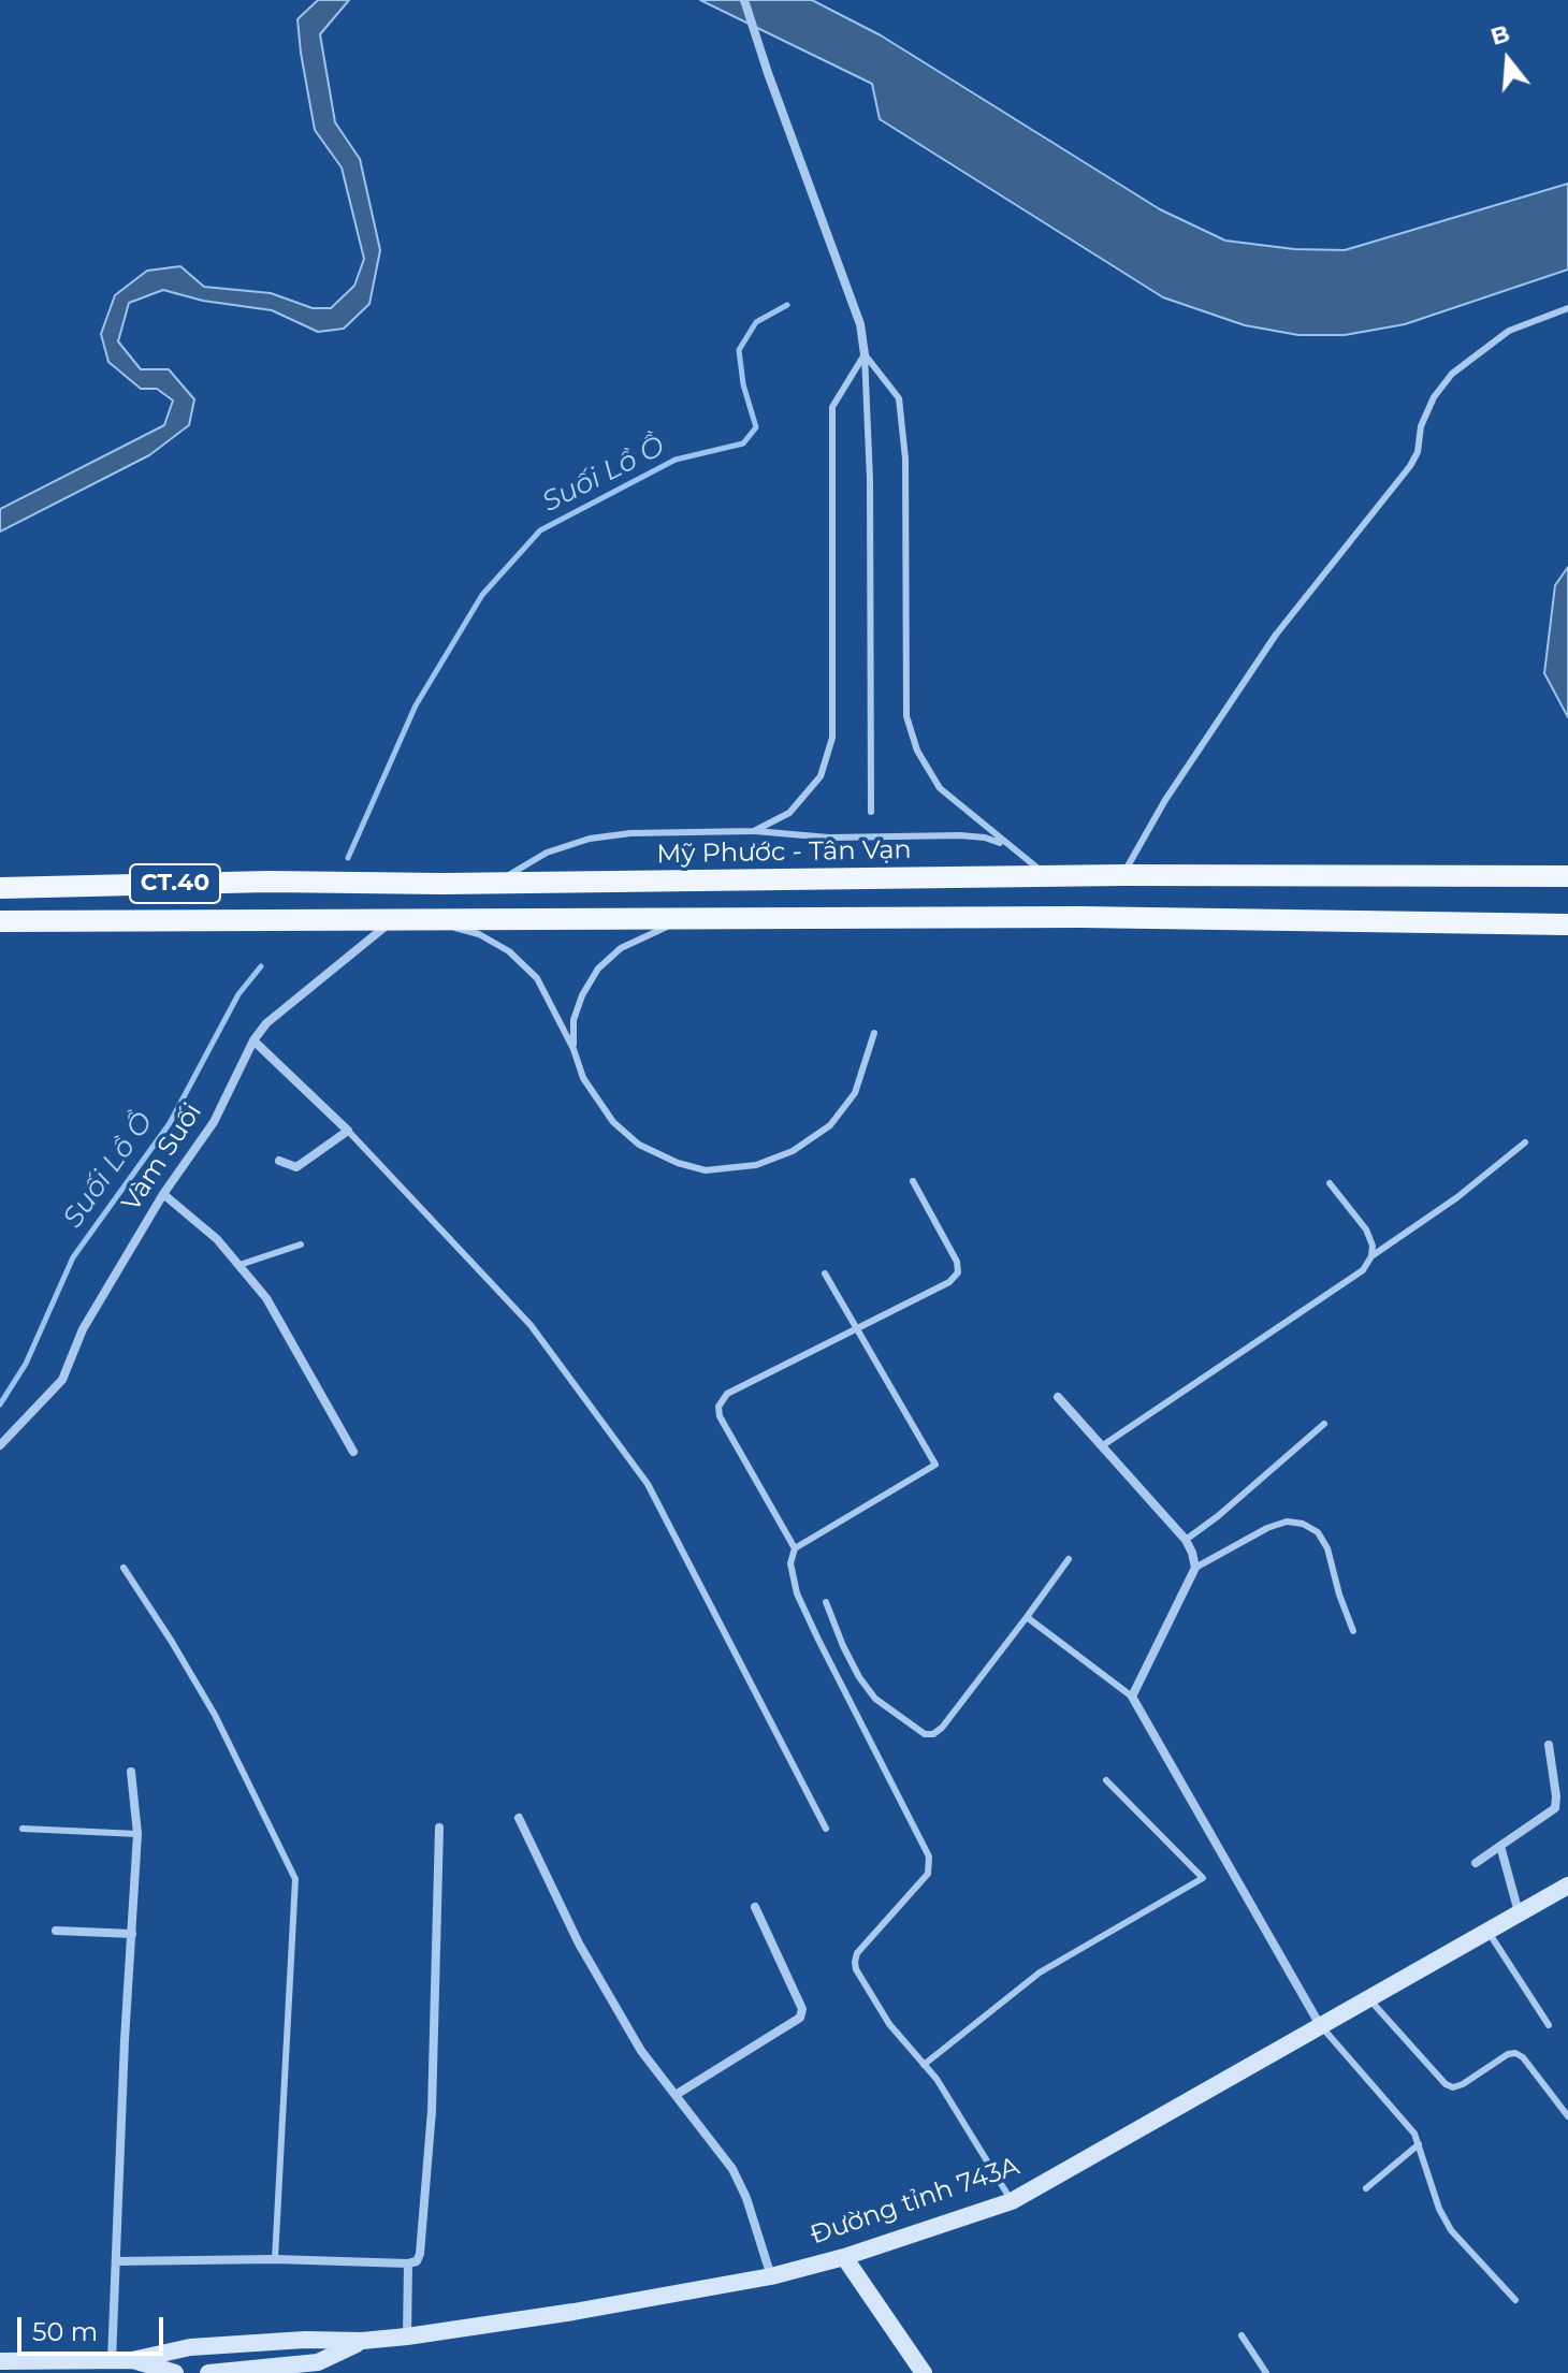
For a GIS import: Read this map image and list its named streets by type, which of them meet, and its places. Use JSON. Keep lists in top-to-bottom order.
{
  "streets": {
    "main road": ["Mỹ Phước - Tân Vạn", "CT.40", "Đường tỉnh 743A"],
    "street": ["Vàm Suối"]
  },
  "crossings": [
    ["CT.40", "Vàm Suối"]
  ],
  "water": ["Suối Lồ Ồ"],
  "scale_bar": "50 m",
  "north": "top"
}
